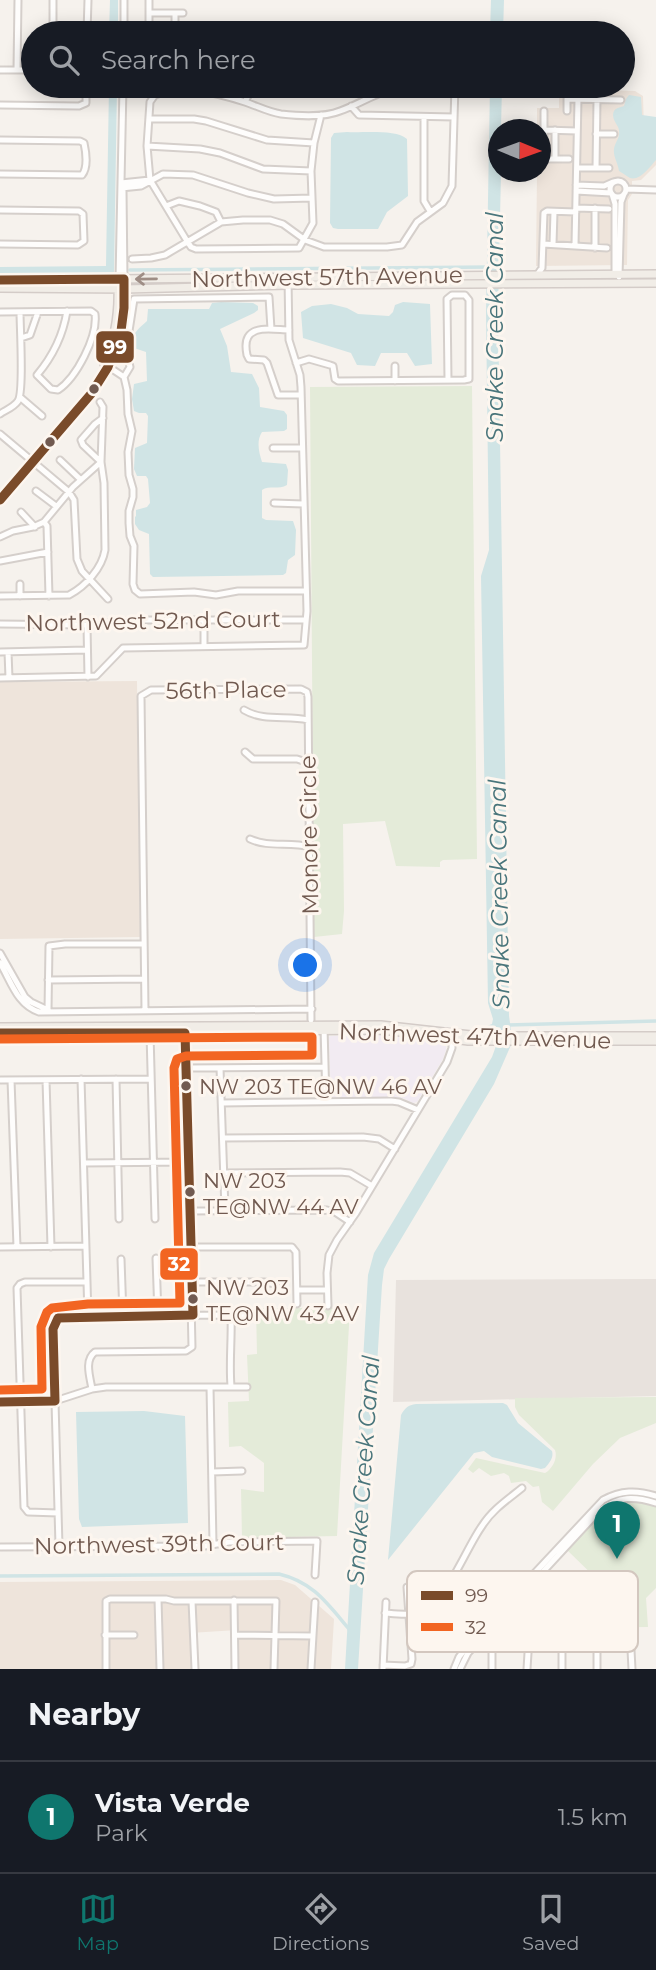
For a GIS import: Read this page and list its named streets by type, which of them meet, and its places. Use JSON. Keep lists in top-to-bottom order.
{
  "streets": {
    "main road": ["Northwest 57th Avenue", "Northwest 47th Avenue"],
    "street": [
      "Northwest 52nd Court",
      "56th Place",
      "Monore Circle",
      "Northwest 39th Court"
    ]
  },
  "crossings": [
    ["56th Place", "Monore Circle"]
  ],
  "water": ["Snake Creek Canal"],
  "places": ["NW 203 TE@NW 46 AV", "NW 203 TE@NW 44 AV", "NW 203 TE@NW 43 AV"],
  "lines": ["transit line 99", "transit line 32"],
  "legend": ["99", "32"],
  "north": "right",
  "page": {
    "search": "Search here",
    "pins": "1",
    "heading": "Nearby",
    "list": [
      {
        "mark": "1",
        "name": "Vista Verde",
        "note": "Park",
        "value": "1.5 km"
      }
    ],
    "nav": ["Map", "Directions", "Saved"]
  }
}
